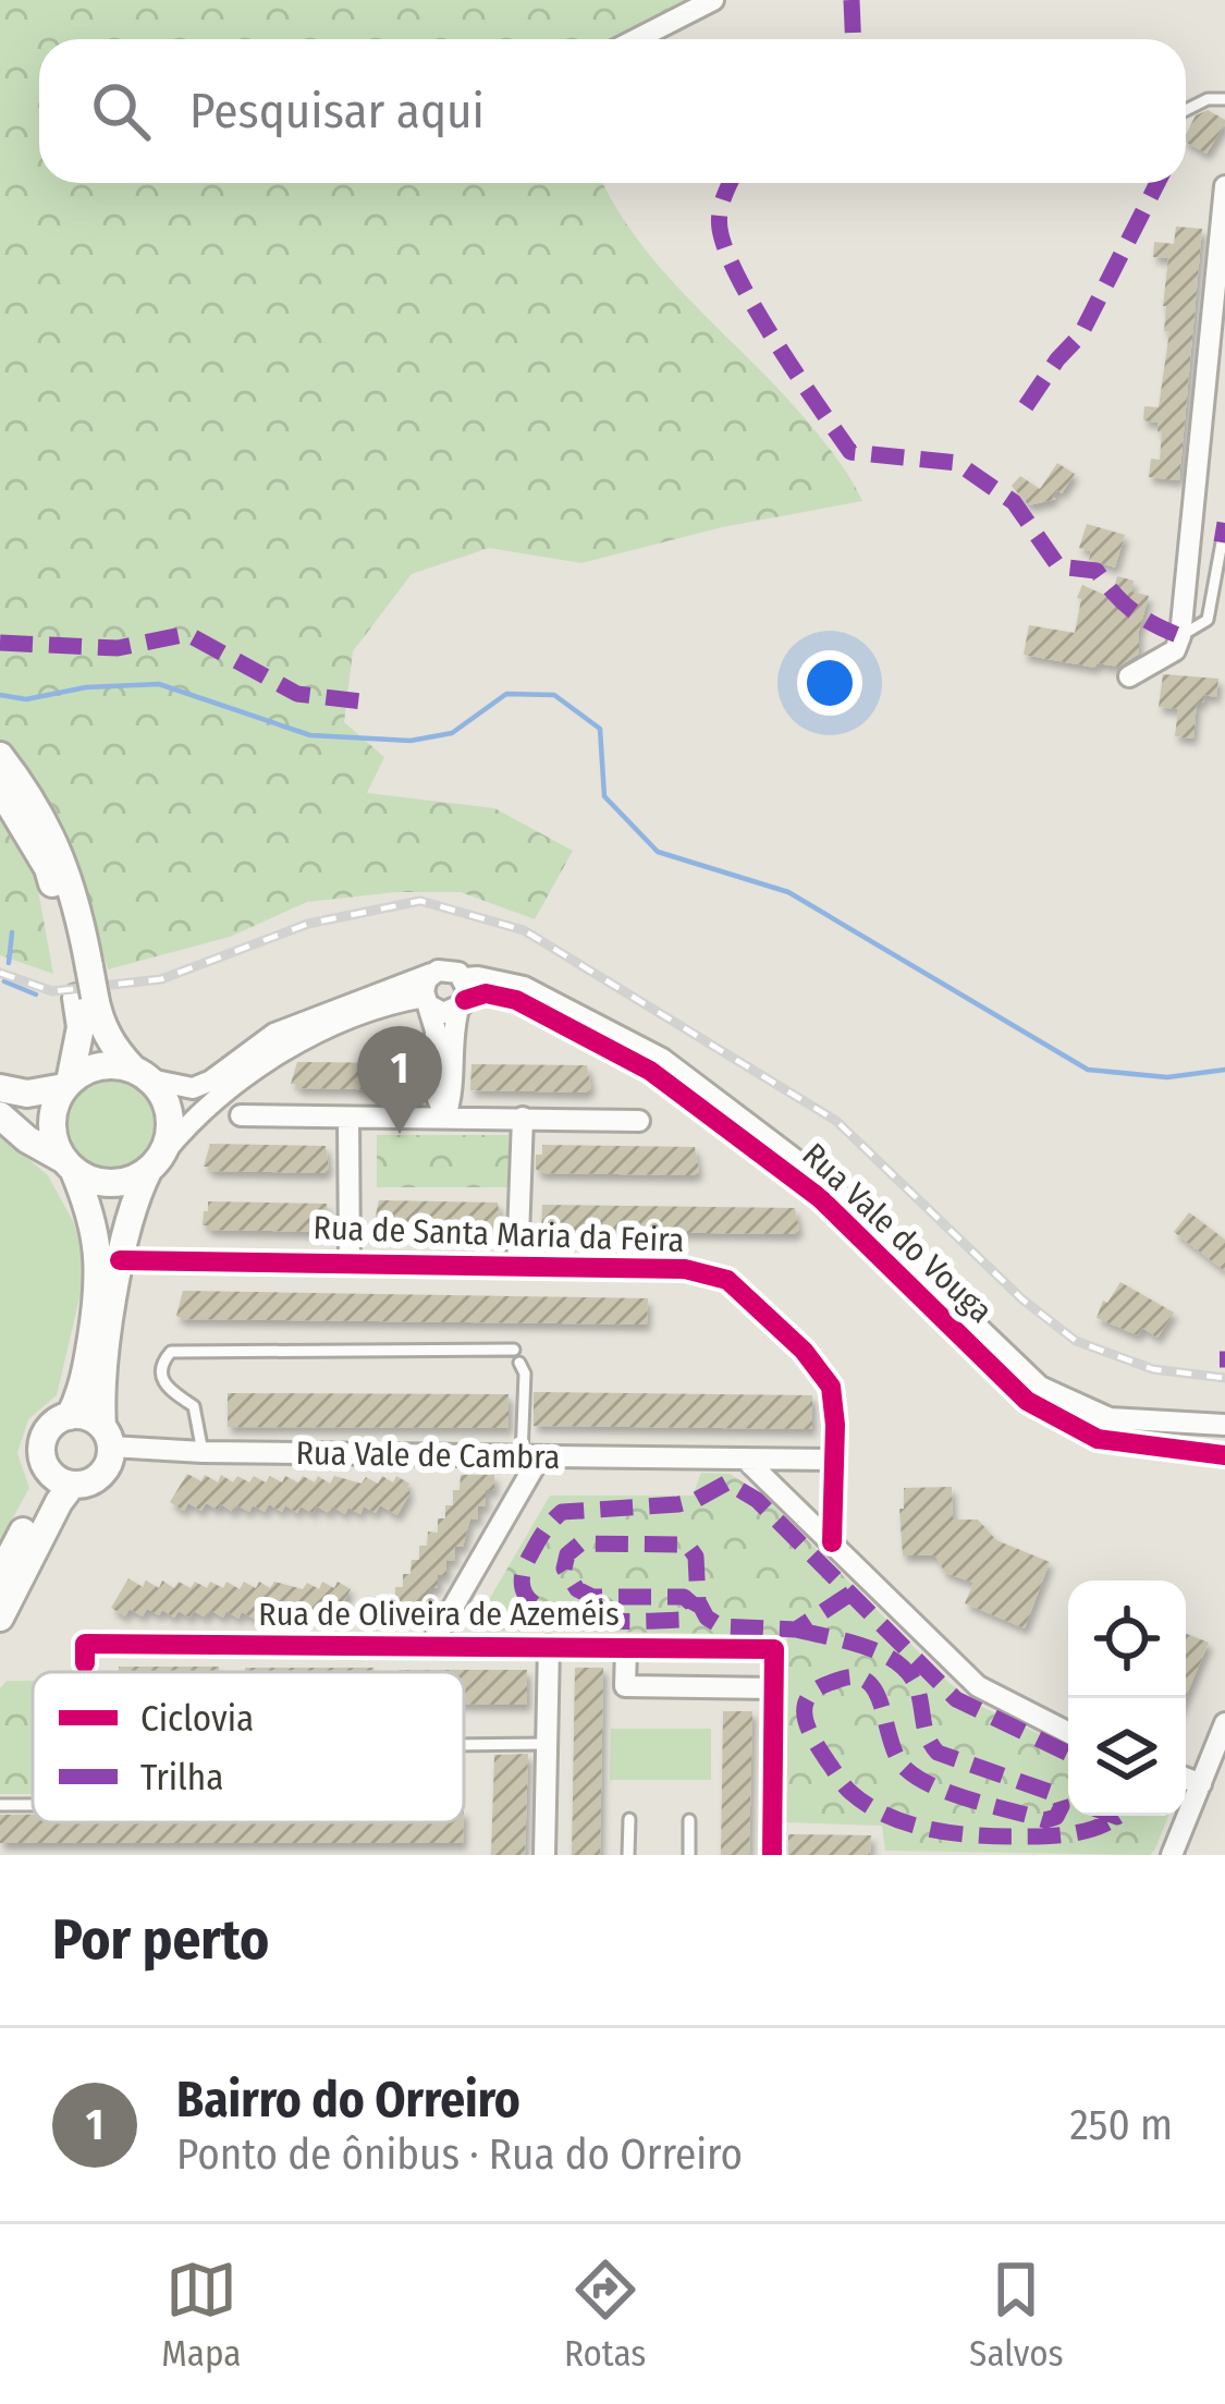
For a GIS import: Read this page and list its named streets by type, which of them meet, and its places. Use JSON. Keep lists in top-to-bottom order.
{
  "streets": {
    "street": [
      "Rua Vale do Vouga",
      "Rua de Santa Maria da Feira",
      "Rua Vale de Cambra",
      "Rua de Oliveira de Azeméis"
    ]
  },
  "crossings": [
    ["Rua de Santa Maria da Feira", "Rua Vale de Cambra"]
  ],
  "legend": ["Ciclovia", "Trilha"],
  "page": {
    "search": "Pesquisar aqui",
    "pins": "1",
    "heading": "Por perto",
    "list": [
      {
        "mark": "1",
        "name": "Bairro do Orreiro",
        "note": "Ponto de ônibus · Rua do Orreiro",
        "value": "250 m"
      }
    ],
    "nav": ["Mapa", "Rotas", "Salvos"]
  }
}
